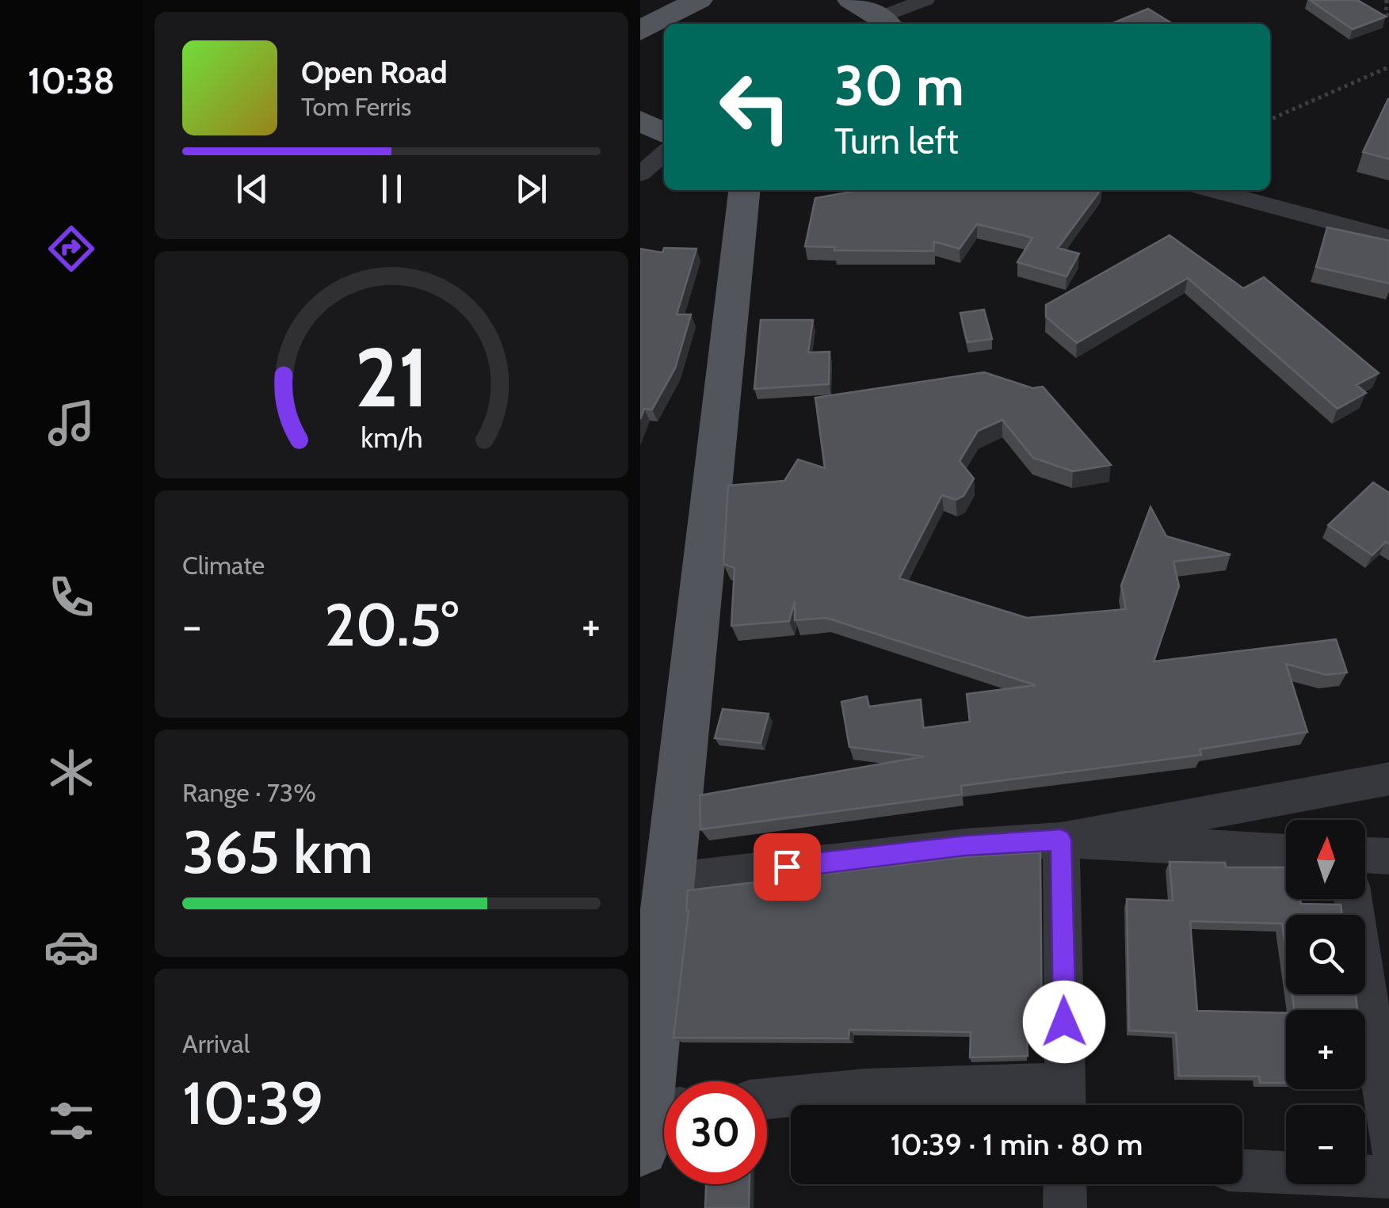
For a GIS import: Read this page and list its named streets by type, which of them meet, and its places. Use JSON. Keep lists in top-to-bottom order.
{
  "north": "top",
  "page": {
    "tabs": "10:38",
    "turn": ["30 m", "Turn left"],
    "song": ["Open Road", "Tom Ferris"],
    "tile": [
      "Climate",
      ["Range · 73%", "365 km"],
      ["Arrival", "10:39"]
    ],
    "heat": ["−", "20.5°", "+"],
    "map_buttons": ["+", "−"],
    "limit": "30",
    "trip": "10:39 · 1 min · 80 m",
    "gauge": ["21", "km/h"]
  }
}
